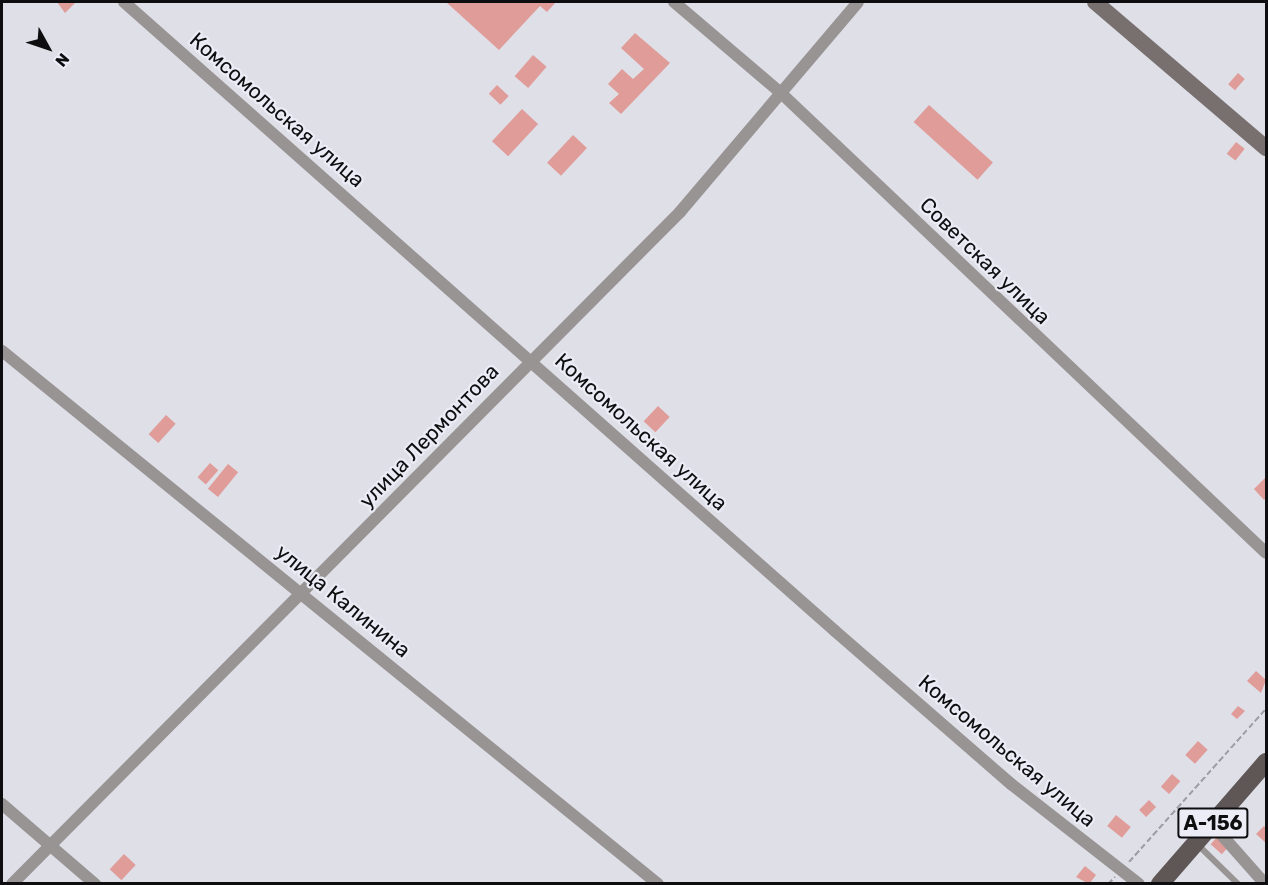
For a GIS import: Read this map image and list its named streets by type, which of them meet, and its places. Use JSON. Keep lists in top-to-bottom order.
{
  "streets": {
    "main road": ["А-156"],
    "street": [
      "Комсомольская улица",
      "Советская улица",
      "улица Лермонтова",
      "улица Калинина"
    ]
  },
  "crossings": [
    ["Комсомольская улица", "улица Лермонтова"],
    ["Советская улица", "улица Лермонтова"],
    ["улица Лермонтова", "улица Калинина"]
  ],
  "north": "bottom right"
}
